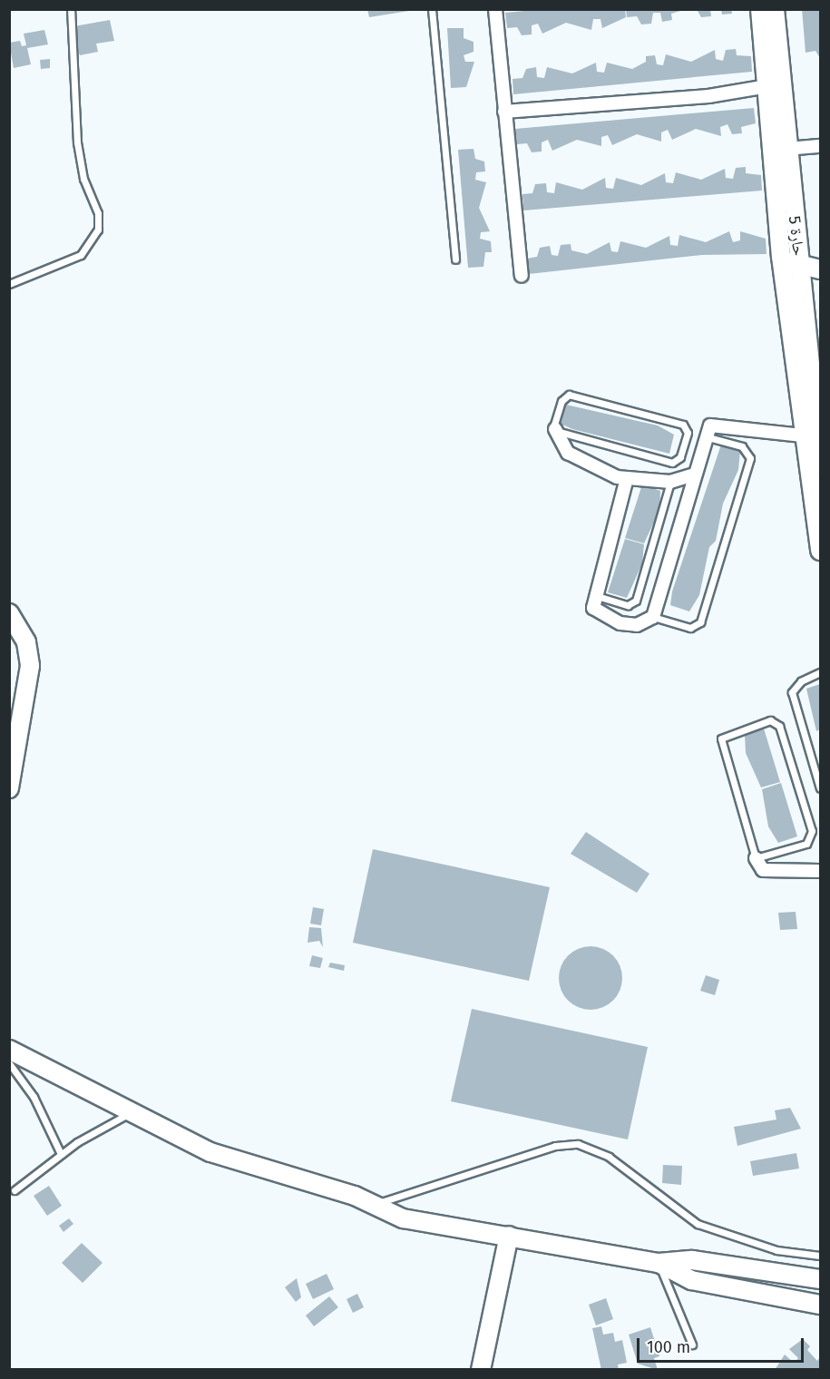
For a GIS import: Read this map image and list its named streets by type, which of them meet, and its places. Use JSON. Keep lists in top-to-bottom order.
{
  "streets": {
    "main road": ["حارة 5"]
  },
  "scale_bar": "100 m"
}
